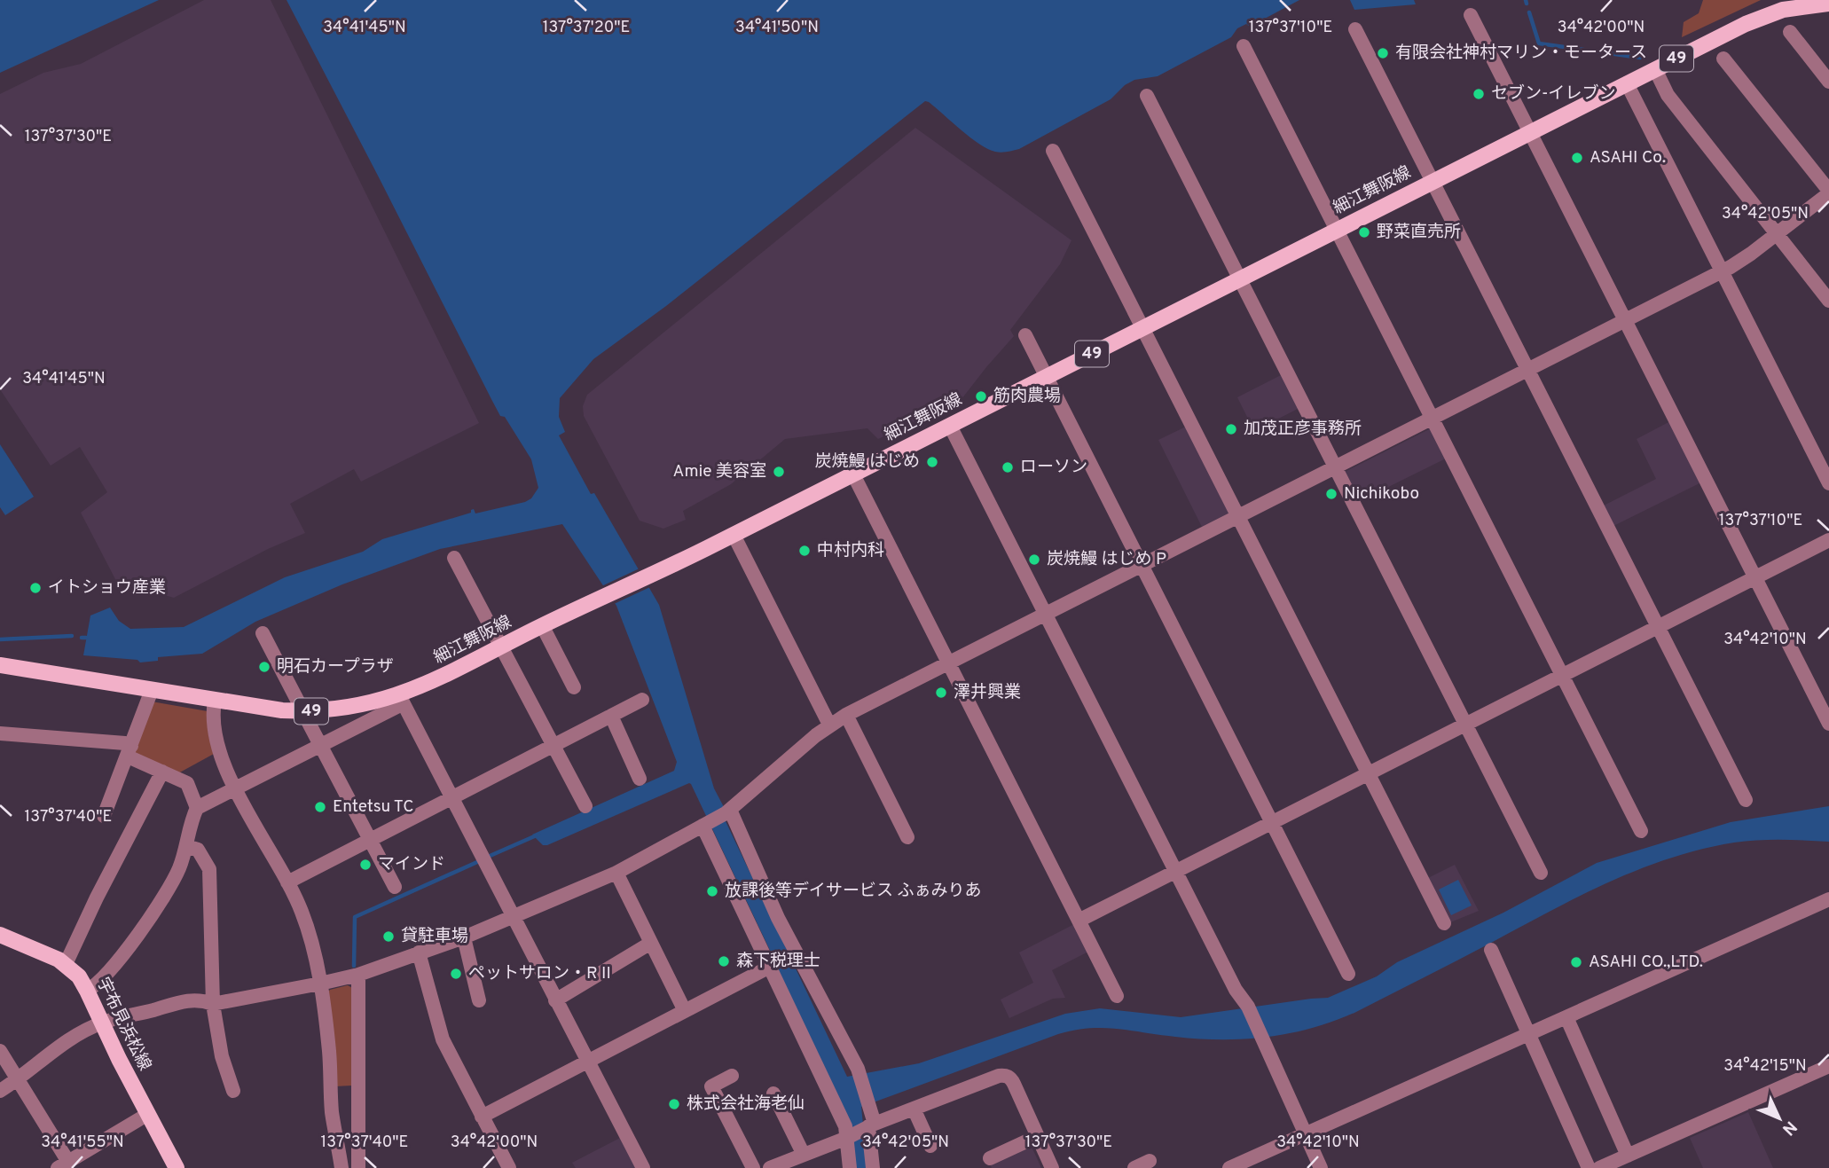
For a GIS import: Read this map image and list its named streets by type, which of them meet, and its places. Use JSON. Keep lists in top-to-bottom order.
{
  "streets": {
    "main road": ["49", "細江舞阪線", "宇布見浜松線"]
  },
  "places": [
    "有限会社神村マリン・モータース",
    "セブン-イレブン",
    "ASAHI Co.",
    "野菜直売所",
    "筋肉農場",
    "加茂正彦事務所",
    "炭焼鰻 はじめ",
    "ローソン",
    "Amie 美容室",
    "Nichikobo",
    "中村内科",
    "炭焼鰻 はじめ P",
    "イトショウ産業",
    "明石カープラザ",
    "澤井興業",
    "Entetsu TC",
    "マインド",
    "放課後等デイサービス ふぁみりあ",
    "貸駐車場",
    "森下税理士",
    "ASAHI CO.,LTD.",
    "ペットサロン・R II",
    "株式会社海老仙"
  ],
  "north": "bottom right",
  "coordinates": [
    "137°37'20\"E",
    "137°37'10\"E",
    "34°41'45\"N",
    "34°41'50\"N",
    "34°42'00\"N",
    "137°37'30\"E",
    "34°42'05\"N",
    "34°42'10\"N",
    "137°37'40\"E",
    "34°42'15\"N",
    "34°41'55\"N"
  ]
}
